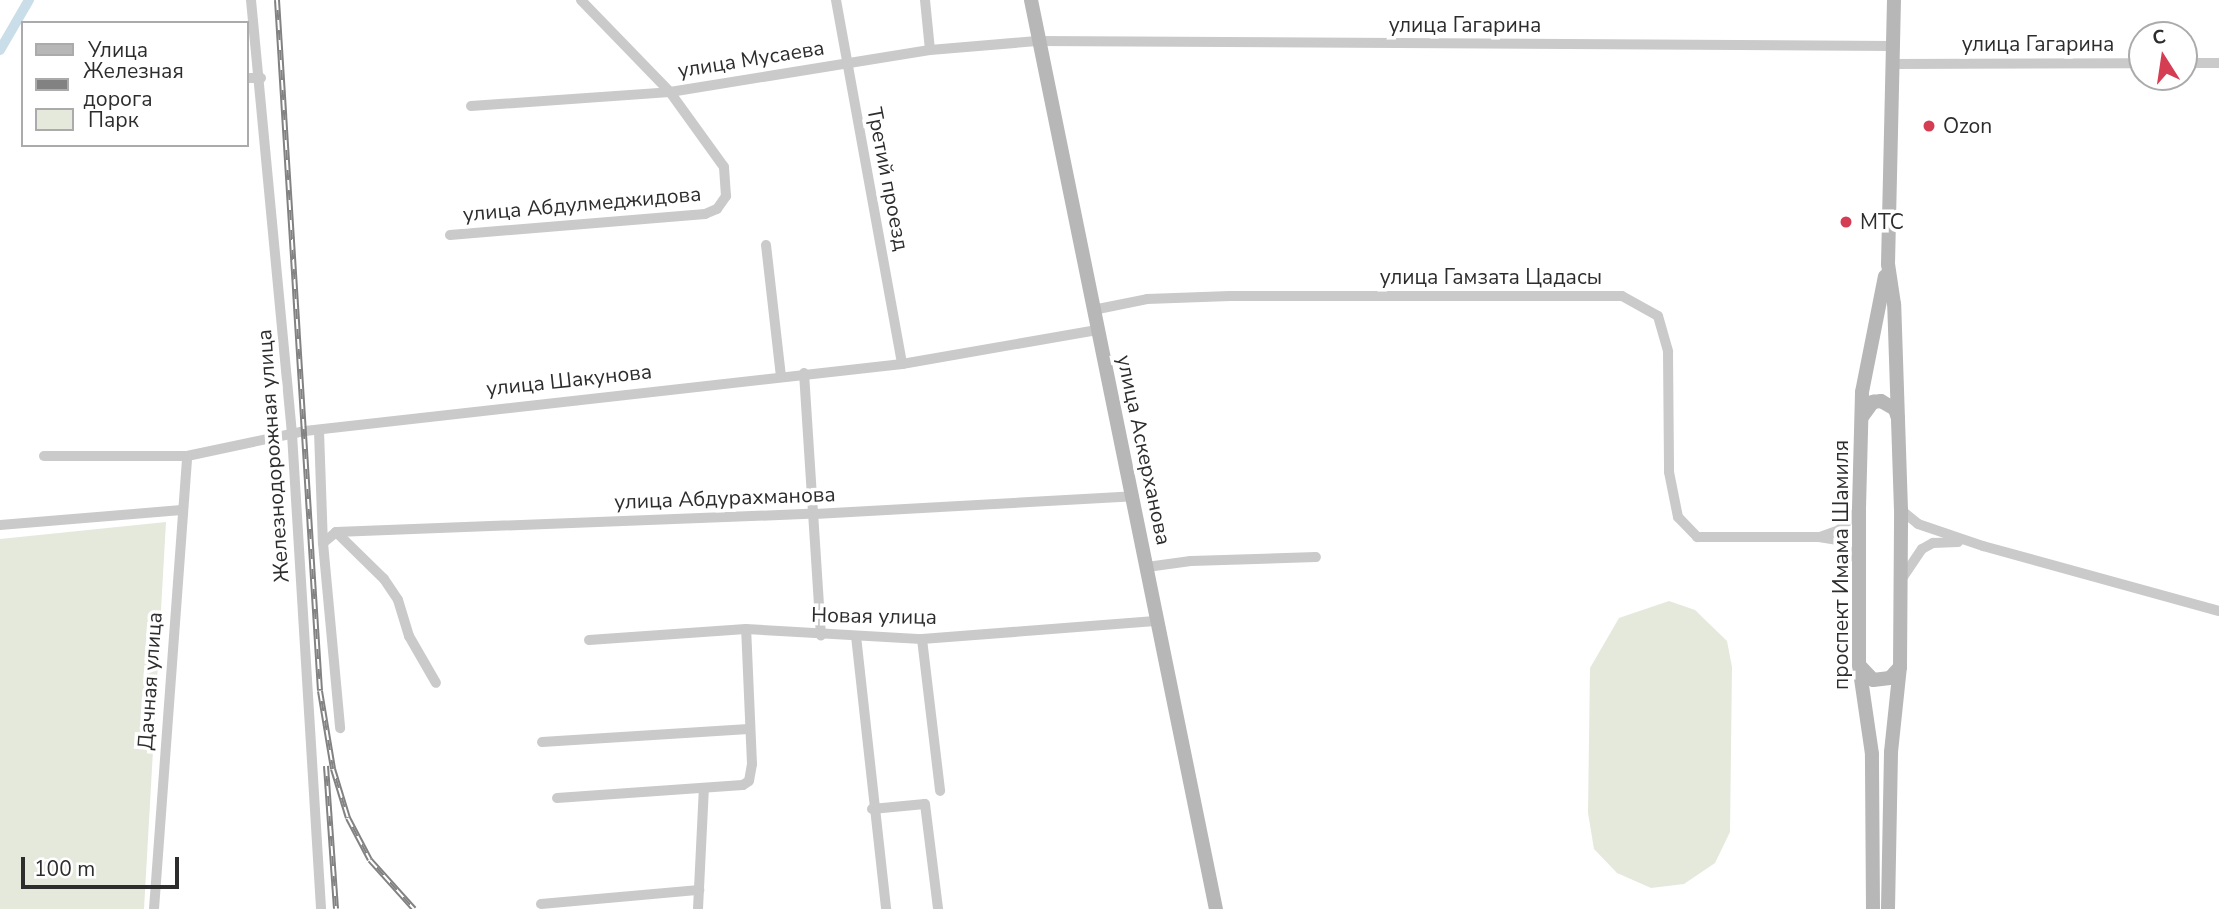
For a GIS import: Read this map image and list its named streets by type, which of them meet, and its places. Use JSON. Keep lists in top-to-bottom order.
{
  "streets": {
    "main road": ["улица Аскерханова", "проспект Имама Шамиля"],
    "street": [
      "улица Гагарина",
      "улица Мусаева",
      "Третий проезд",
      "улица Абдулмеджидова",
      "улица Гамзата Цадасы",
      "улица Шакунова",
      "Железнодорожная улица",
      "улица Абдурахманова",
      "Новая улица",
      "Дачная улица"
    ]
  },
  "crossings": [
    ["улица Гагарина", "улица Мусаева"],
    ["улица Гагарина", "улица Аскерханова"],
    ["улица Гагарина", "проспект Имама Шамиля"],
    ["улица Мусаева", "Третий проезд"],
    ["улица Мусаева", "улица Абдулмеджидова"],
    ["улица Мусаева", "улица Аскерханова"],
    ["Третий проезд", "улица Шакунова"],
    ["улица Гамзата Цадасы", "улица Аскерханова"],
    ["улица Шакунова", "улица Аскерханова"],
    ["улица Шакунова", "Железнодорожная улица"],
    ["улица Шакунова", "Дачная улица"],
    ["улица Аскерханова", "улица Абдурахманова"],
    ["улица Аскерханова", "Новая улица"]
  ],
  "places": ["Ozon", "МТС"],
  "legend": ["Улица", "Железная дорога", "Парк"],
  "scale_bar": "100 m",
  "north": "top"
}
